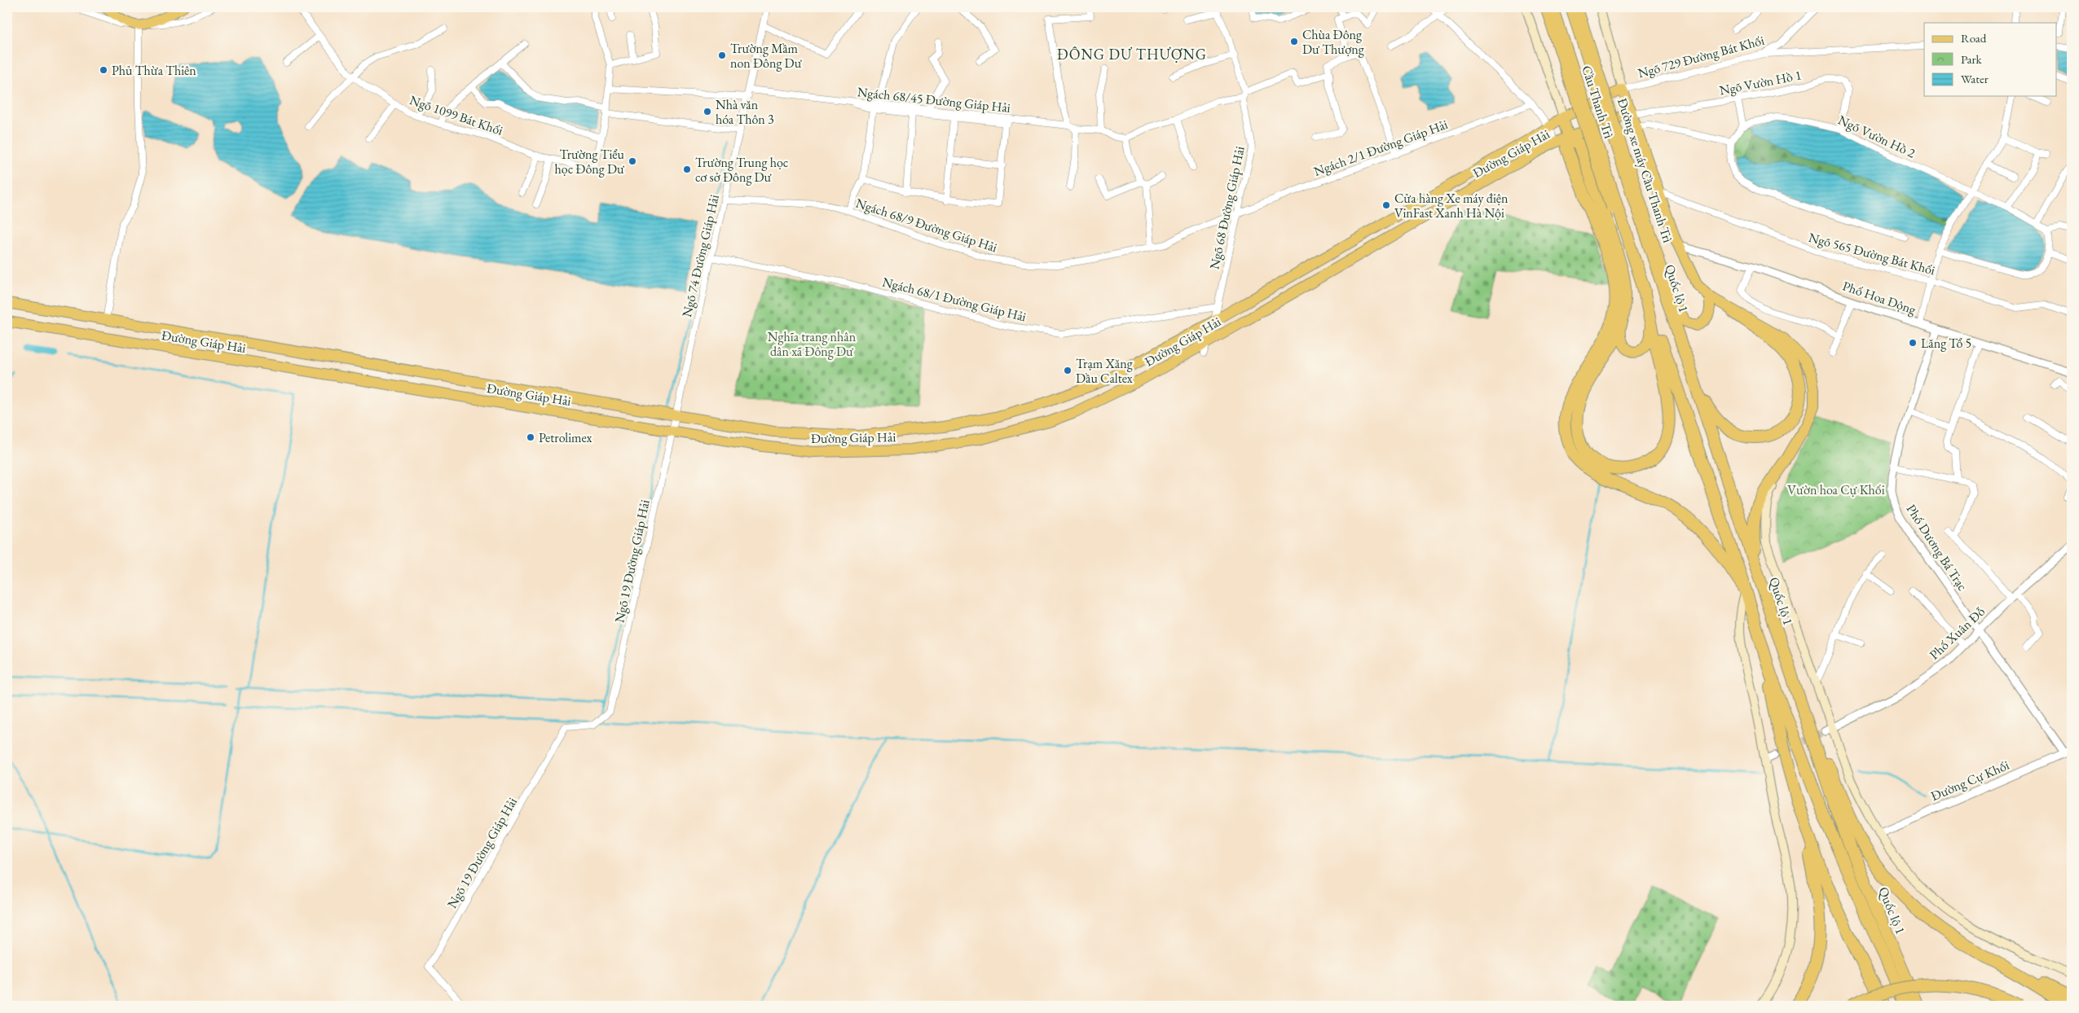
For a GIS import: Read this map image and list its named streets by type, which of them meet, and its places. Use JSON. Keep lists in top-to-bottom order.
{
  "streets": {
    "highway": ["Cầu Thanh Trì", "Đường Giáp Hải", "Quốc lộ 1"],
    "main road": ["Đường xe máy Cầu Thanh Trì"],
    "street": [
      "Ngõ 729 Đường Bát Khối",
      "Ngõ Vườn Hồ 1",
      "Ngách 68/45 Đường Giáp Hải",
      "Ngõ 1099 Bát Khối",
      "Ngõ Vườn Hồ 2",
      "Ngách 2/1 Đường Giáp Hải",
      "Ngõ 68 Đường Giáp Hải",
      "Ngách 68/9 Đường Giáp Hải",
      "Ngõ 565 Đường Bát Khối",
      "Ngõ 74 Đường Giáp Hải",
      "Phố Hoa Động",
      "Ngách 68/1 Đường Giáp Hải",
      "Phố Dương Bá Trạc",
      "Ngõ 19 Đường Giáp Hải",
      "Phố Xuân Đỗ",
      "Đường Cự Khối"
    ]
  },
  "crossings": [
    ["Ngõ 729 Đường Bát Khối", "Đường Giáp Hải"],
    ["Ngõ Vườn Hồ 1", "Ngõ Vườn Hồ 2"],
    ["Ngõ Vườn Hồ 1", "Đường Giáp Hải"],
    ["Ngách 68/45 Đường Giáp Hải", "Ngõ 74 Đường Giáp Hải"],
    ["Cầu Thanh Trì", "Đường xe máy Cầu Thanh Trì"],
    ["Cầu Thanh Trì", "Quốc lộ 1"],
    ["Ngách 2/1 Đường Giáp Hải", "Ngõ 68 Đường Giáp Hải"],
    ["Ngách 2/1 Đường Giáp Hải", "Ngách 68/9 Đường Giáp Hải"],
    ["Đường Giáp Hải", "Ngõ 68 Đường Giáp Hải"],
    ["Đường Giáp Hải", "Ngõ 74 Đường Giáp Hải"],
    ["Đường Giáp Hải", "Ngõ 19 Đường Giáp Hải"],
    ["Đường xe máy Cầu Thanh Trì", "Quốc lộ 1"],
    ["Ngõ 68 Đường Giáp Hải", "Ngách 68/9 Đường Giáp Hải"],
    ["Ngõ 68 Đường Giáp Hải", "Ngách 68/1 Đường Giáp Hải"],
    ["Ngách 68/9 Đường Giáp Hải", "Ngõ 74 Đường Giáp Hải"],
    ["Ngõ 74 Đường Giáp Hải", "Ngách 68/1 Đường Giáp Hải"],
    ["Ngõ 74 Đường Giáp Hải", "Ngõ 19 Đường Giáp Hải"],
    ["Phố Hoa Động", "Phố Dương Bá Trạc"],
    ["Phố Dương Bá Trạc", "Phố Xuân Đỗ"],
    ["Phố Dương Bá Trạc", "Đường Cự Khối"]
  ],
  "districts": ["ĐÔNG DƯ THƯỢNG"],
  "parks": ["Nghĩa trang nhân dân xã Đông Dư", "Vườn hoa Cự Khối"],
  "places": [
    "Chùa Đông Dư Thượng",
    "Trường Mầm non Đông Dư",
    "Phủ Thừa Thiên",
    "Nhà văn hóa Thôn 3",
    "Trường Tiểu học Đông Dư",
    "Trường Trung học cơ sở Đông Dư",
    "Cửa hàng Xe máy điện VinFast Xanh Hà Nội",
    "Lăng Tổ 5",
    "Trạm Xăng Dầu Caltex",
    "Petrolimex"
  ],
  "legend": ["Road", "Park", "Water"]
}
